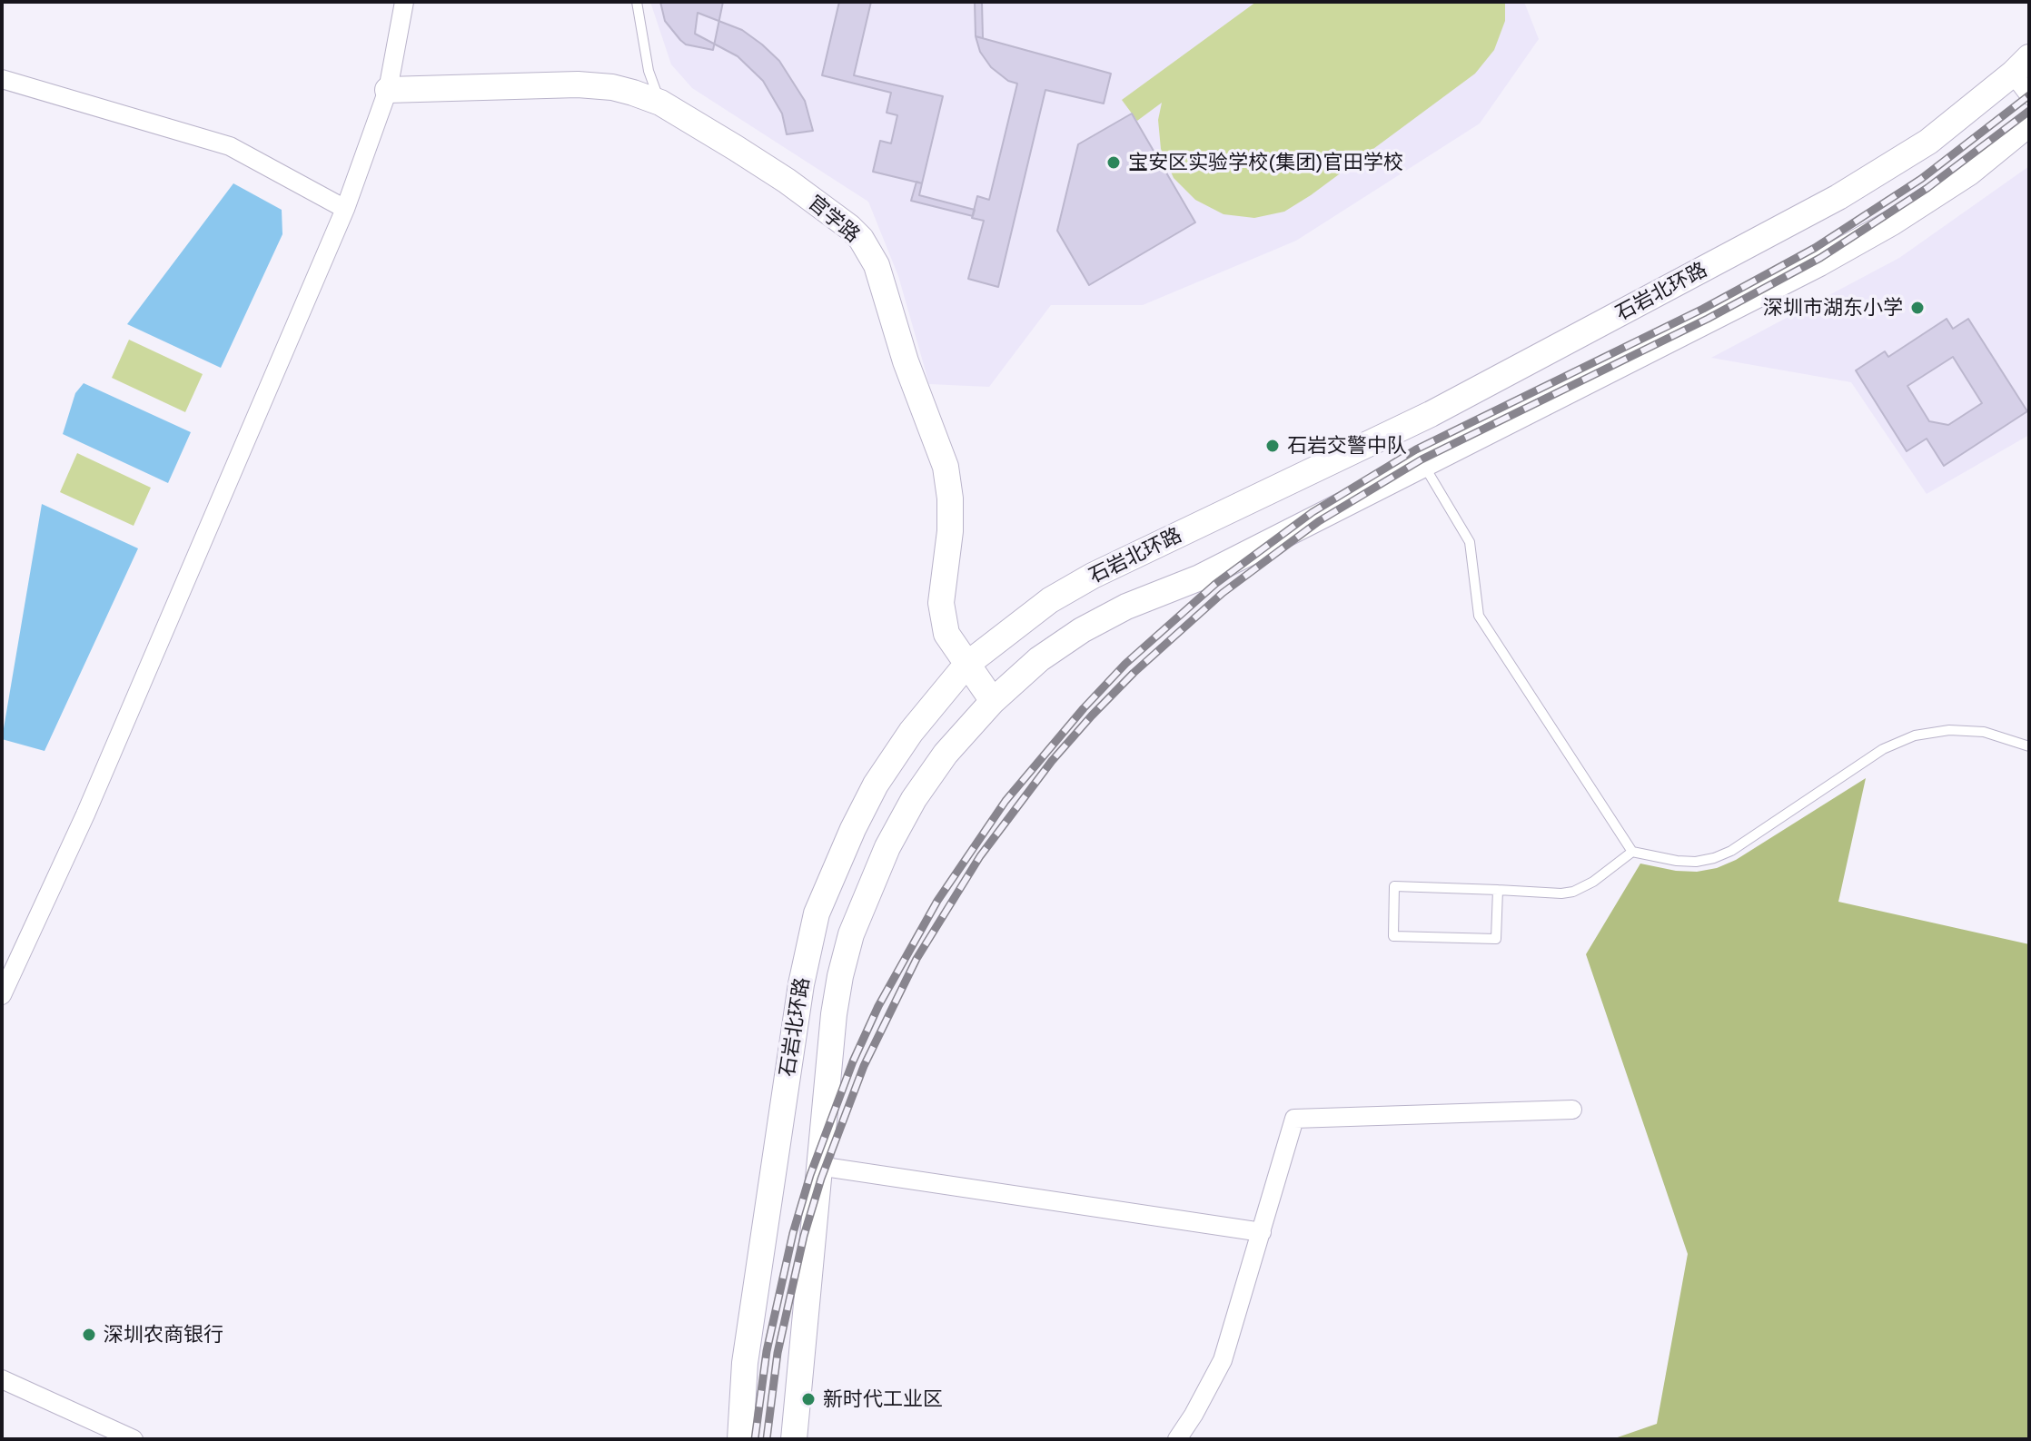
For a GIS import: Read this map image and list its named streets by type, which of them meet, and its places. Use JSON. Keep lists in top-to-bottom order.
{
  "streets": {
    "main road": ["官学路", "石岩北环路"]
  },
  "crossings": [
    ["官学路", "石岩北环路"]
  ],
  "places": [
    "宝安区实验学校(集团)官田学校",
    "深圳市湖东小学",
    "石岩交警中队",
    "深圳农商银行",
    "新时代工业区"
  ]
}
